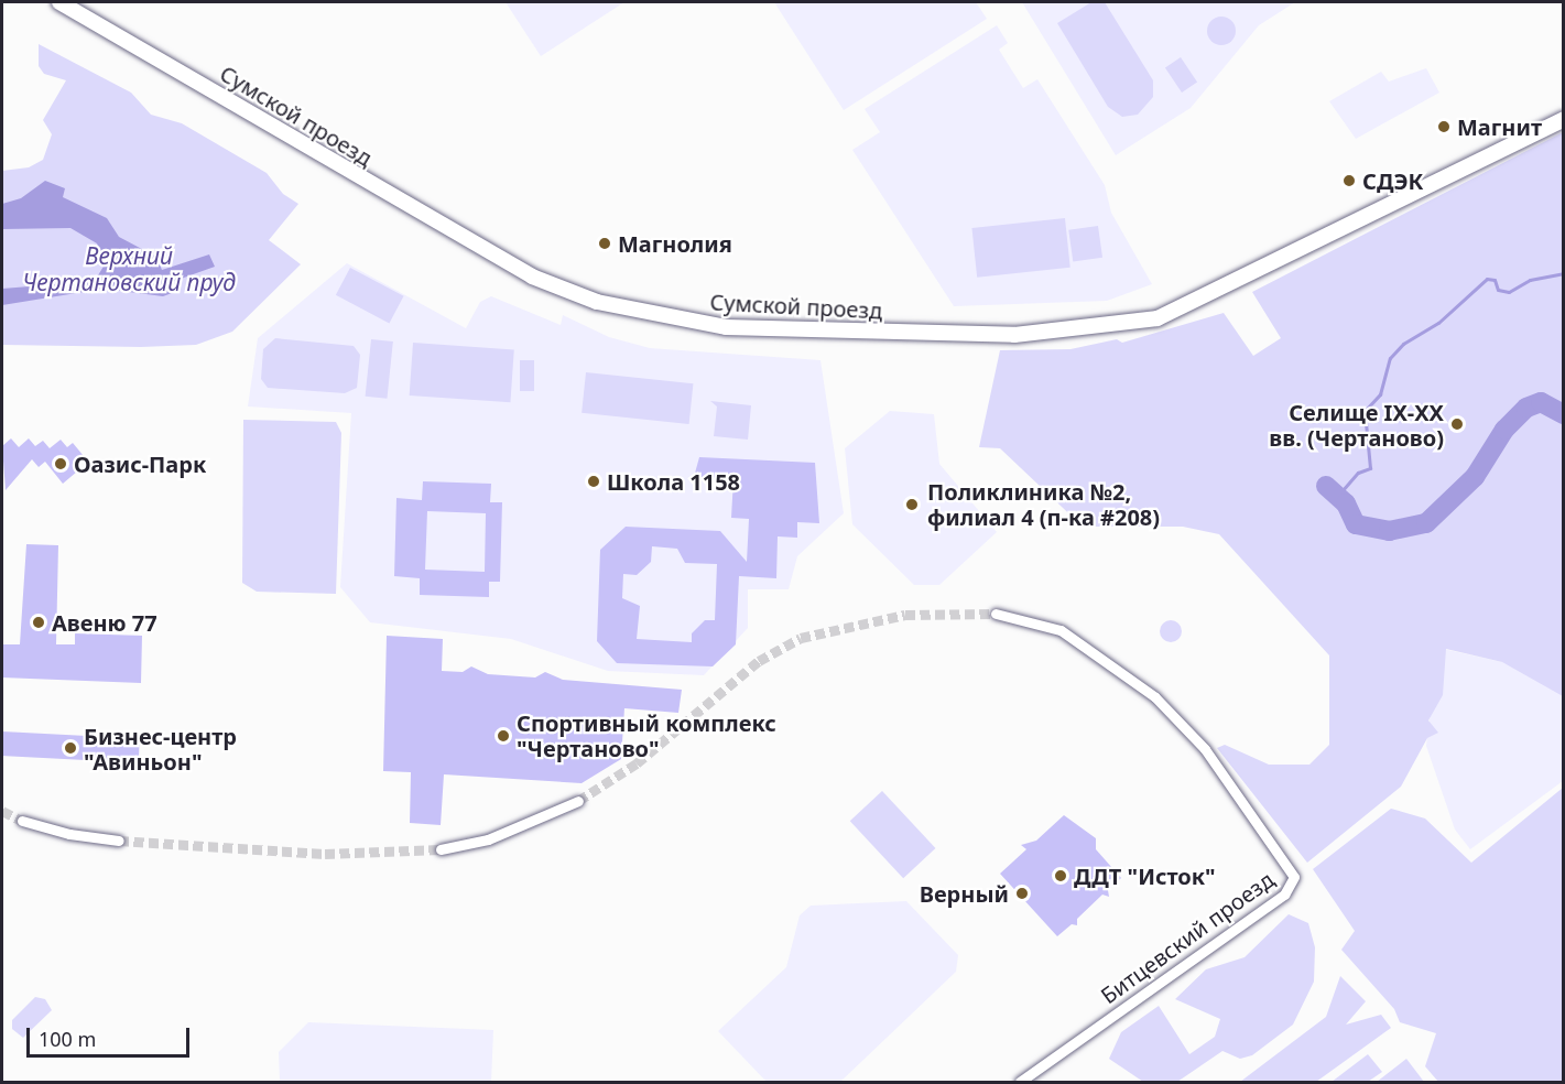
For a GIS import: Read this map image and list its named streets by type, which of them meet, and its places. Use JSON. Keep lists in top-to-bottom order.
{
  "streets": {
    "street": ["Сумской проезд", "Битцевский проезд"]
  },
  "water": ["Верхний Чертановский пруд"],
  "places": [
    "Магнит",
    "СДЭК",
    "Магнолия",
    "Селище IX-XX вв. (Чертаново)",
    "Оазис-Парк",
    "Школа 1158",
    "Поликлиника №2, филиал 4 (п-ка #208)",
    "Авеню 77",
    "Спортивный комплекс \"Чертаново\"",
    "Бизнес-центр \"Авиньон\"",
    "ДДТ \"Исток\"",
    "Верный"
  ],
  "scale_bar": "100 m"
}
